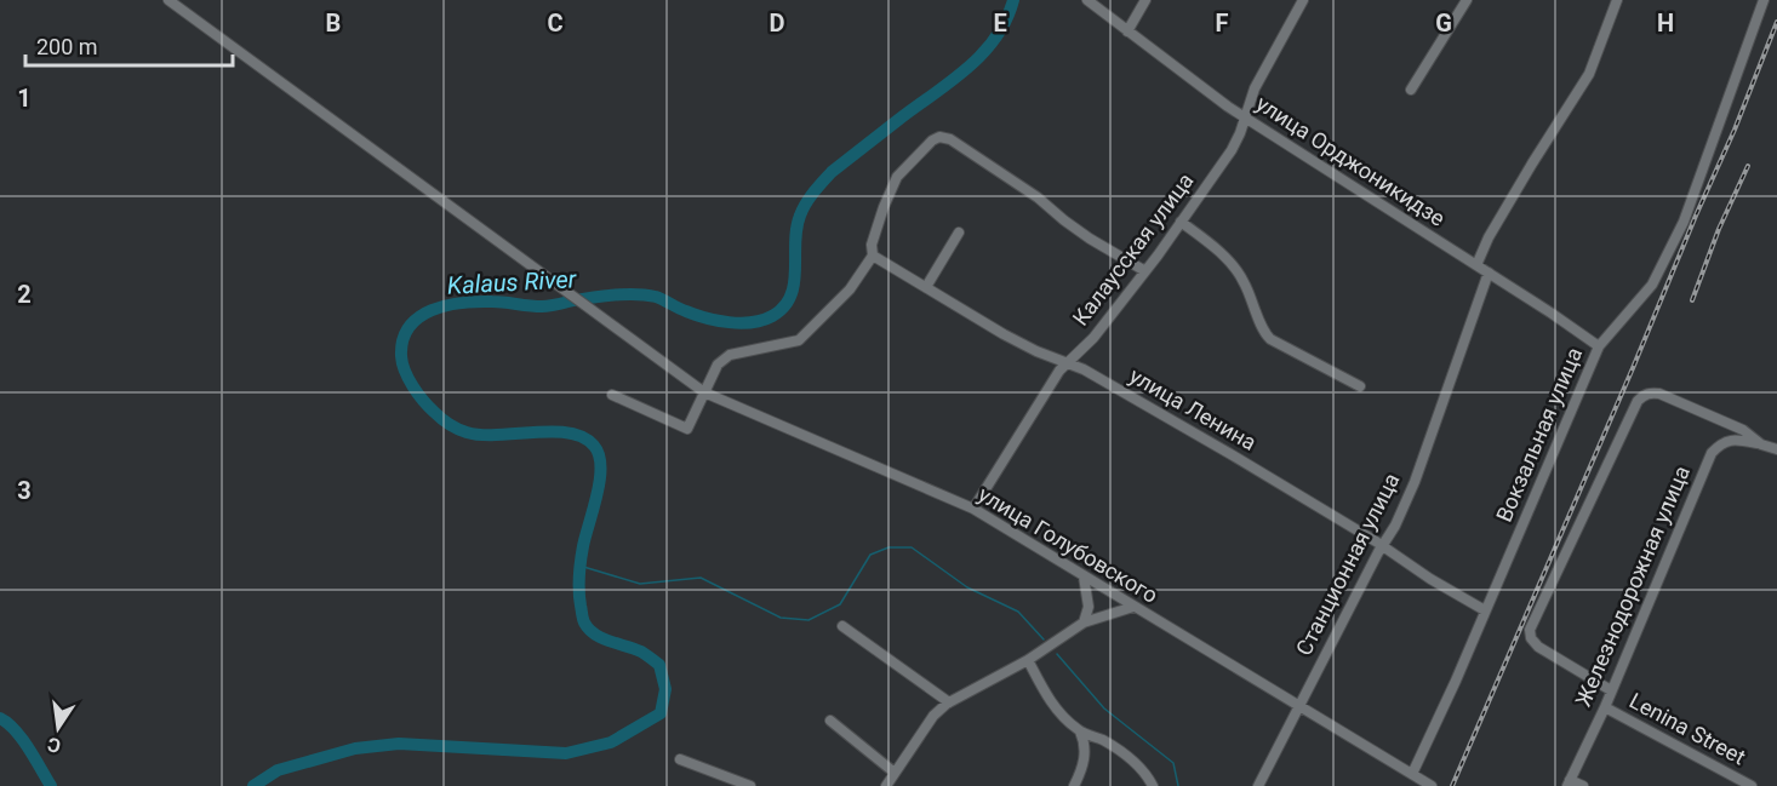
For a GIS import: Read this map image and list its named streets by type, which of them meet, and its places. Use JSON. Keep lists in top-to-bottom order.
{
  "streets": {
    "street": [
      "улица Орджоникидзе",
      "Калаусская улица",
      "улица Ленина",
      "Вокзальная улица",
      "улица Голубовского",
      "Станционная улица",
      "Железнодорожная улица",
      "Lenina Street"
    ]
  },
  "crossings": [
    ["улица Орджоникидзе", "Калаусская улица"],
    ["улица Орджоникидзе", "Вокзальная улица"],
    ["улица Орджоникидзе", "Станционная улица"],
    ["Калаусская улица", "улица Ленина"],
    ["Калаусская улица", "улица Голубовского"],
    ["улица Ленина", "Вокзальная улица"],
    ["улица Ленина", "Станционная улица"],
    ["Вокзальная улица", "улица Голубовского"],
    ["улица Голубовского", "Станционная улица"],
    ["Железнодорожная улица", "Lenina Street"]
  ],
  "water": ["Kalaus River"],
  "scale_bar": "200 m",
  "north": "bottom",
  "grid": {
    "columns": [
      "B",
      "C",
      "D",
      "E",
      "F",
      "G",
      "H"
    ],
    "rows": ["1", "2", "3"]
  }
}
